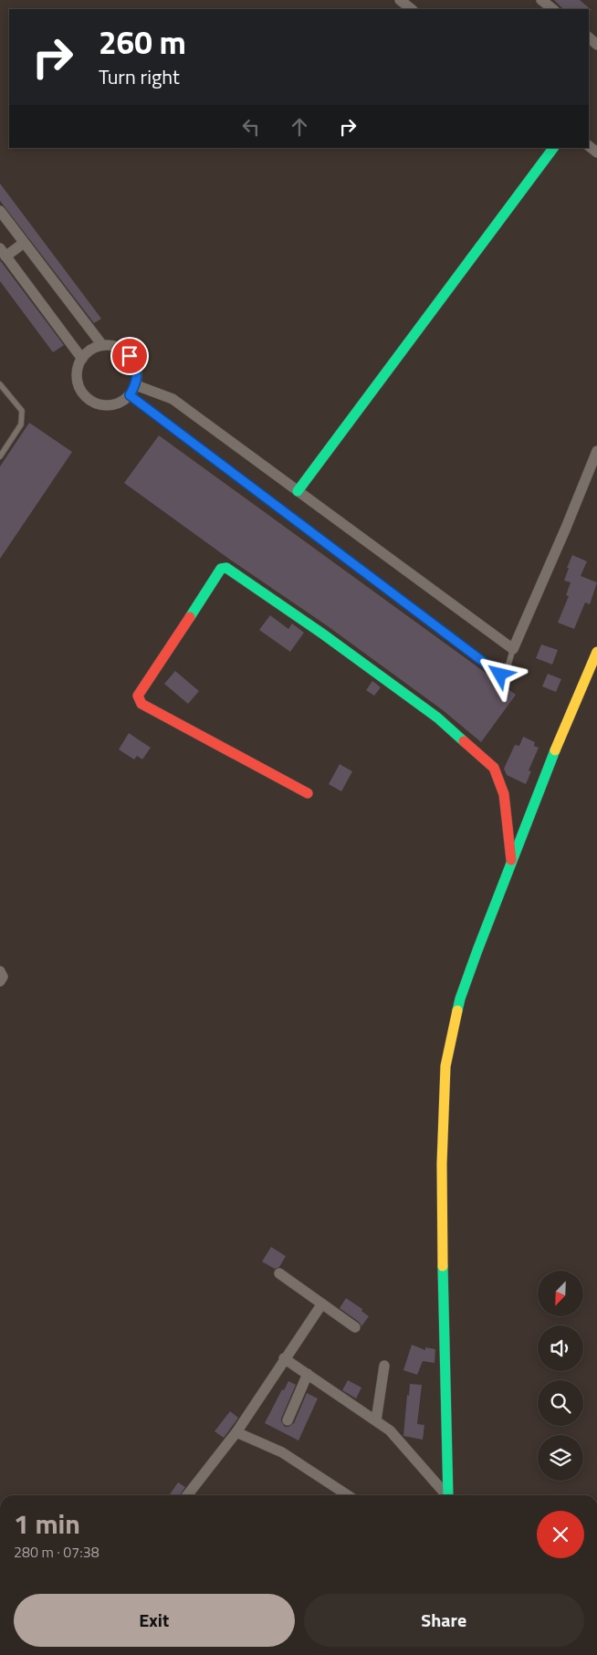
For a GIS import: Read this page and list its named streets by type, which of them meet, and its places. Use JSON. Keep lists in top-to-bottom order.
{
  "north": "bottom left",
  "page": {
    "turn": ["260 m", "Turn right"],
    "heading": ["1 min", "280 m · 07:38"],
    "buttons": ["Exit", "Share"]
  }
}
